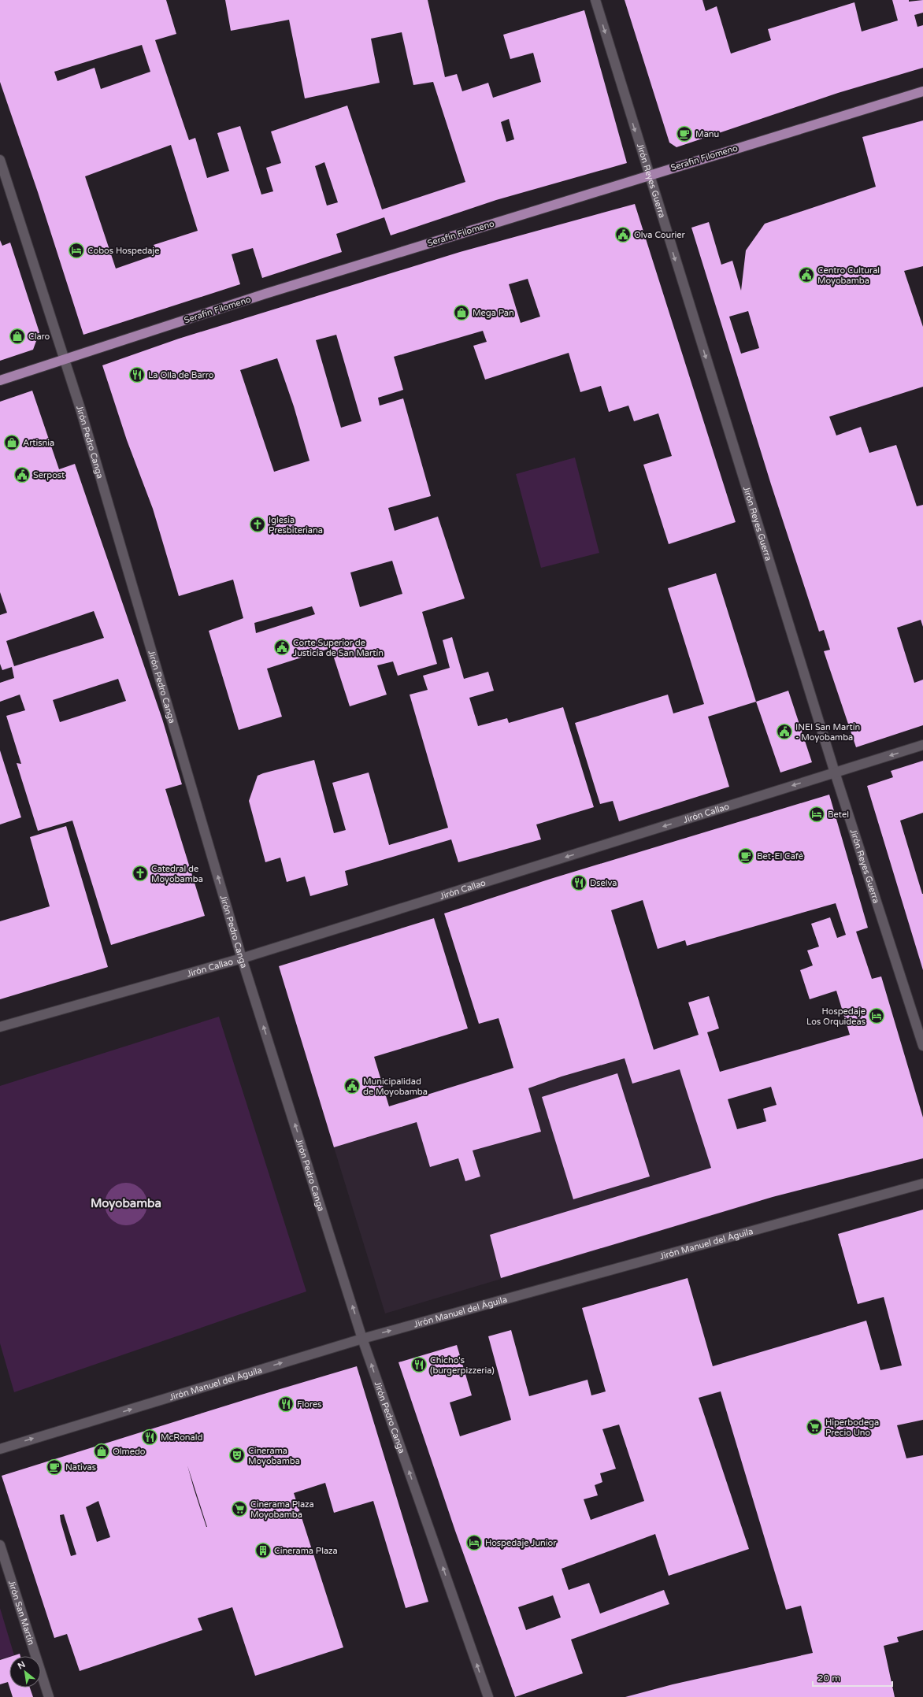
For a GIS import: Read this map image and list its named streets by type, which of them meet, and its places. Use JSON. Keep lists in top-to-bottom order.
{
  "streets": {
    "main road": ["Serafin Filomeno"],
    "street": [
      "Jirón Reyes Guerra",
      "Jirón Pedro Canga",
      "Jirón Callao",
      "Jirón Manuel del Águila",
      "Jirón San Martín"
    ]
  },
  "crossings": [
    ["Serafin Filomeno", "Jirón Reyes Guerra"],
    ["Serafin Filomeno", "Jirón Pedro Canga"],
    ["Jirón Reyes Guerra", "Jirón Callao"],
    ["Jirón Pedro Canga", "Jirón Callao"],
    ["Jirón Pedro Canga", "Jirón Manuel del Águila"]
  ],
  "one_way": [
    "Jirón Reyes Guerra",
    "Jirón Pedro Canga",
    "Jirón Callao",
    "Jirón Manuel del Águila"
  ],
  "districts": ["Moyobamba"],
  "places": {
    "cafe": ["Manu", "Bet-El Café", "Nativas"],
    "public building": [
      "Olva Courier",
      "Centro Cultural Moyobamba",
      "Serpost",
      "Corte Superior de Justicia de San Martín",
      "INEI San Martín - Moyobamba",
      "Municipalidad de Moyobamba"
    ],
    "hotel": [
      "Cobos Hospedaje",
      "Betel",
      "Hospedaje Los Orquideas",
      "Hospedaje Junior"
    ],
    "shop": [
      "Mega Pan",
      "Claro",
      "Artisnia",
      "Olmedo"
    ],
    "restaurant": [
      "La Olla de Barro",
      "Dselva",
      "Chicho's (burgerpizzeria)",
      "Flores",
      "McRonald"
    ],
    "church": ["Iglesia Presbiteriana", "Catedral de Moyobamba"],
    "supermarket": ["Hiperbodega Precio Uno", "Cinerama Plaza Moyobamba"],
    "theatre": ["Cinerama Moyobamba"],
    "building": ["Cinerama Plaza"]
  },
  "scale_bar": "20 m",
  "north": "top left"
}
